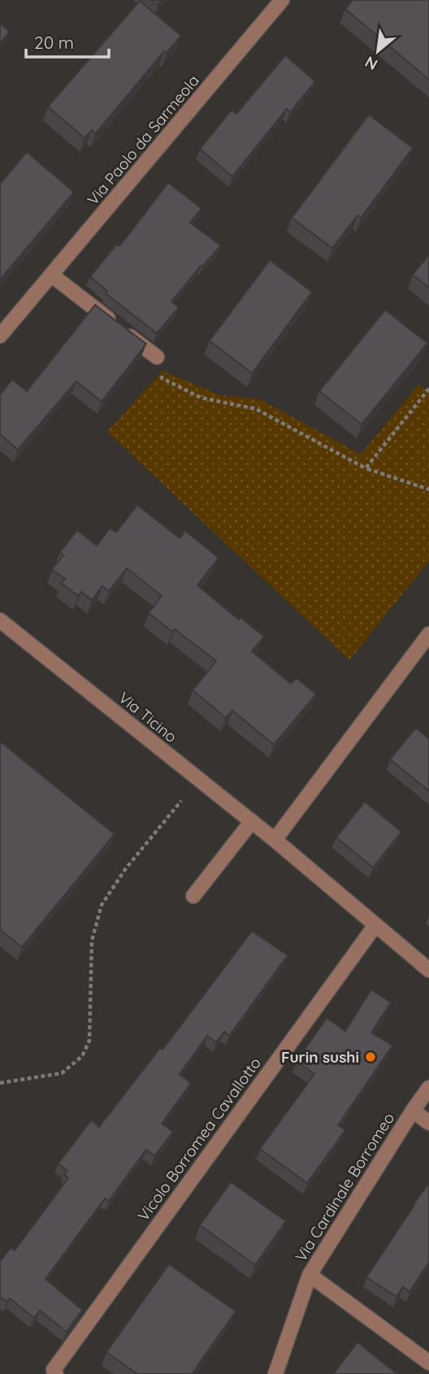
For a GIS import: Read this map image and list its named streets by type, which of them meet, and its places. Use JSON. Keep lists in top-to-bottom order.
{
  "streets": {
    "street": [
      "Via Paolo da Sarmeola",
      "Via Ticino",
      "Vicolo Borromea Cavallotto",
      "Via Cardinale Borromeo"
    ]
  },
  "crossings": [
    ["Via Ticino", "Vicolo Borromea Cavallotto"]
  ],
  "places": ["Furin sushi"],
  "scale_bar": "20 m",
  "north": "bottom left"
}
